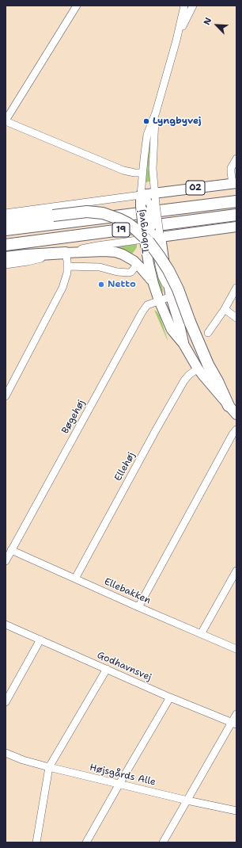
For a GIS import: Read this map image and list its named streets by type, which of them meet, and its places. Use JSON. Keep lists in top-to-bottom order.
{
  "streets": {
    "highway": ["19"],
    "main road": ["O2", "Tuborgvej"],
    "street": [
      "Bøgehøj",
      "Ellehøj",
      "Ellebakken",
      "Godhavnsvej",
      "Højsgårds Alle"
    ]
  },
  "crossings": [
    ["O2", "Tuborgvej"],
    ["Tuborgvej", "Bøgehøj"],
    ["Tuborgvej", "Ellehøj"],
    ["Bøgehøj", "Ellebakken"],
    ["Ellehøj", "Ellebakken"]
  ],
  "places": ["Lyngbyvej", "Netto"],
  "north": "top left"
}
